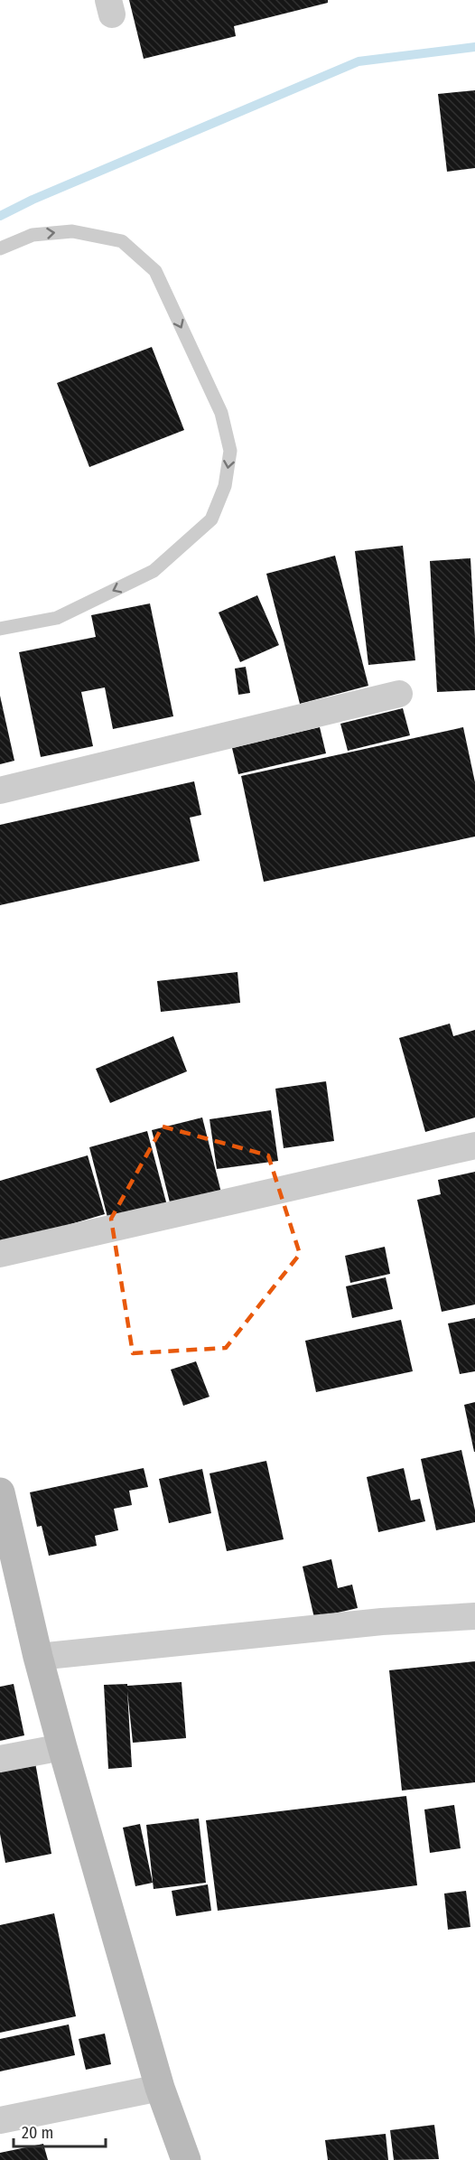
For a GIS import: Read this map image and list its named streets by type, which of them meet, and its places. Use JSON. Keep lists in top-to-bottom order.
{
  "scale_bar": "20 m"
}
